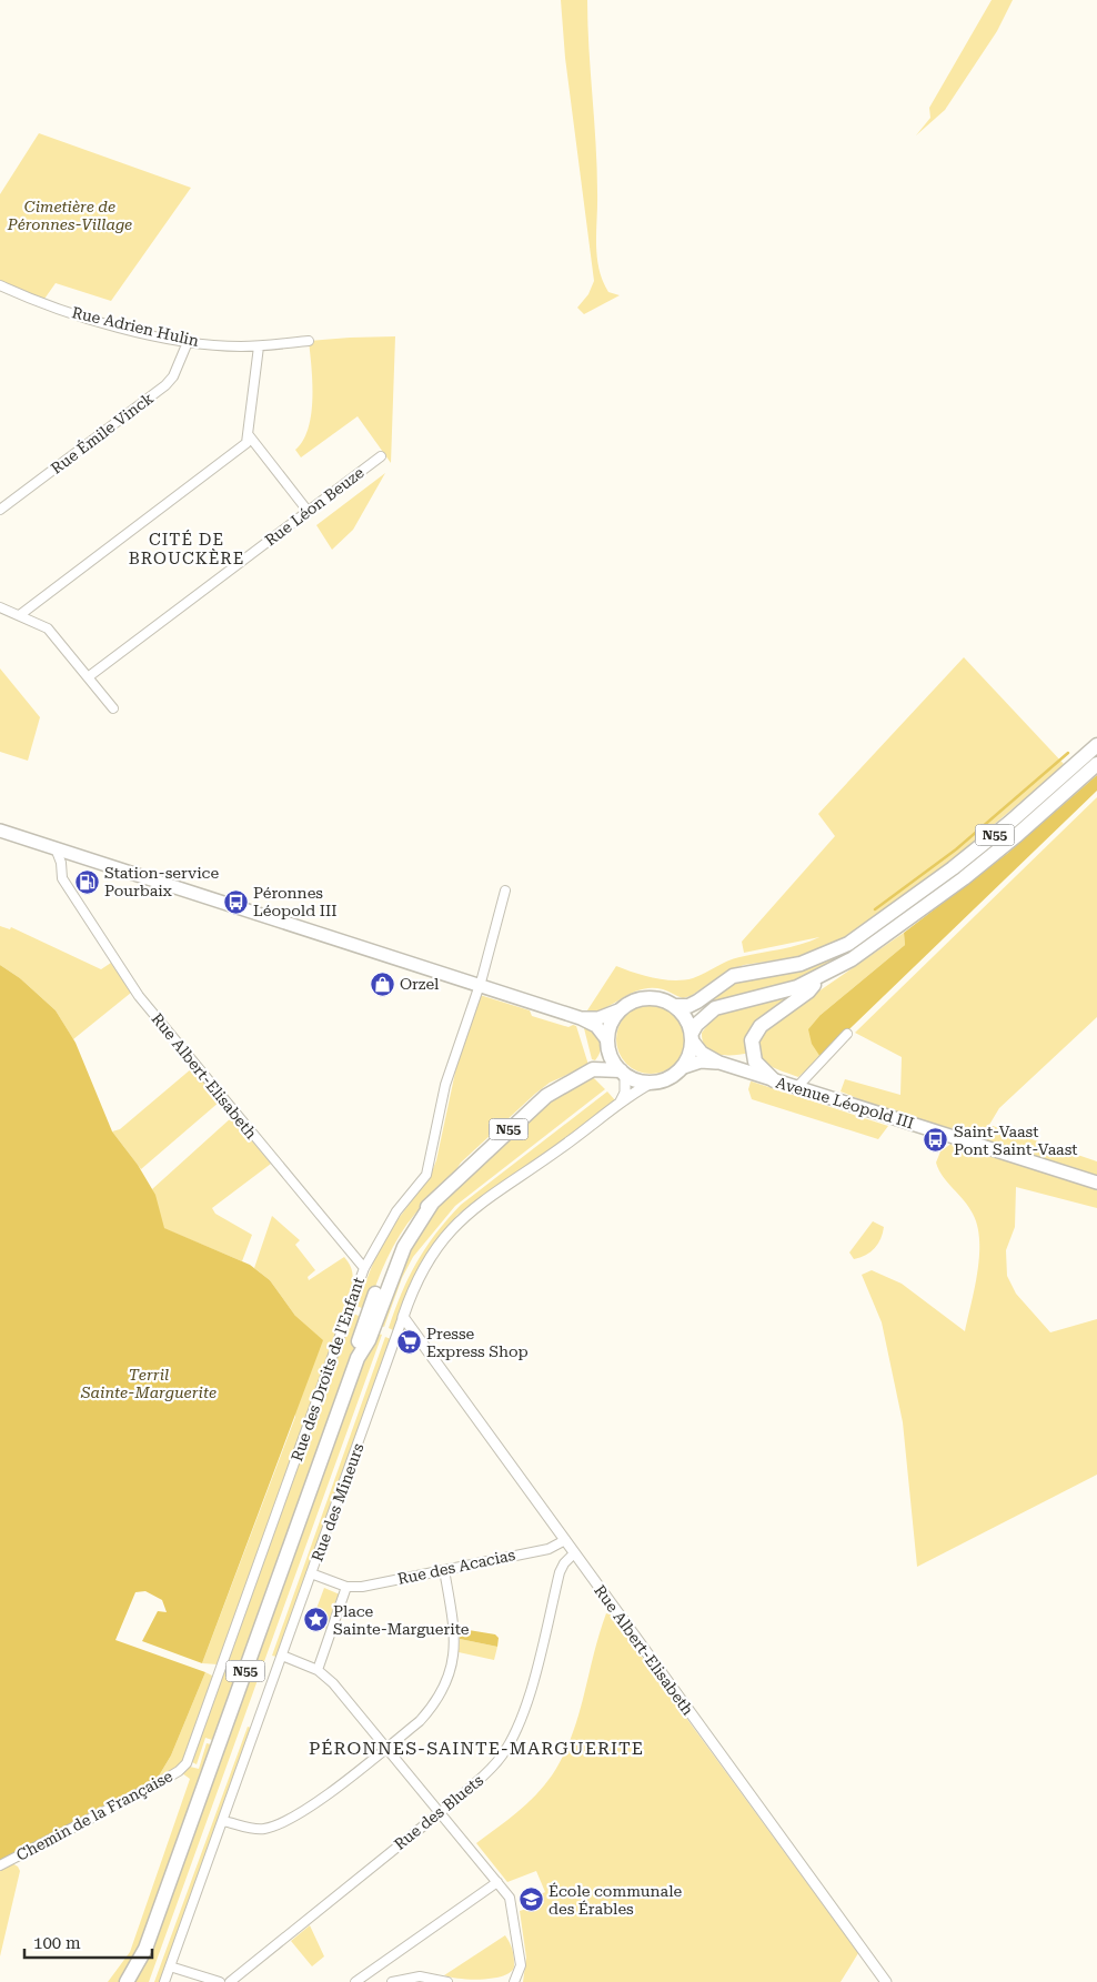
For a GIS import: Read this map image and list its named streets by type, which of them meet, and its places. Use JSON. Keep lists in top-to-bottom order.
{
  "streets": {
    "highway": ["N55"],
    "main road": ["Avenue Léopold III"],
    "street": [
      "Rue Adrien Hulin",
      "Rue Émile Vinck",
      "Rue Léon Beuze",
      "Rue Albert-Elisabeth",
      "Rue des Droits de l'Enfant",
      "Rue des Mineurs",
      "Rue des Acacias",
      "Rue des Bluets",
      "Chemin de la Française"
    ]
  },
  "crossings": [
    ["Rue Adrien Hulin", "Rue Émile Vinck"],
    ["N55", "Avenue Léopold III"],
    ["N55", "Rue des Mineurs"],
    ["Rue Albert-Elisabeth", "Rue des Droits de l'Enfant"],
    ["Rue Albert-Elisabeth", "Rue des Mineurs"],
    ["Rue Albert-Elisabeth", "Rue des Acacias"],
    ["Rue Albert-Elisabeth", "Rue des Bluets"],
    ["Avenue Léopold III", "Rue des Mineurs"],
    ["Rue des Droits de l'Enfant", "Chemin de la Française"]
  ],
  "districts": ["CITÉ DE BROUCKÈRE", "PÉRONNES-SAINTE-MARGUERITE"],
  "parks": ["Cimetière de Péronnes-Village", "Terril Sainte-Marguerite"],
  "places": {
    "fuel station": ["Station-service Pourbaix"],
    "bus stop": ["Péronnes Léopold III", "Saint-Vaast Pont Saint-Vaast"],
    "shop": ["Orzel"],
    "supermarket": ["Presse Express Shop"],
    "place": ["Place Sainte-Marguerite"],
    "school or university": ["École communale des Érables"]
  },
  "scale_bar": "100 m"
}
